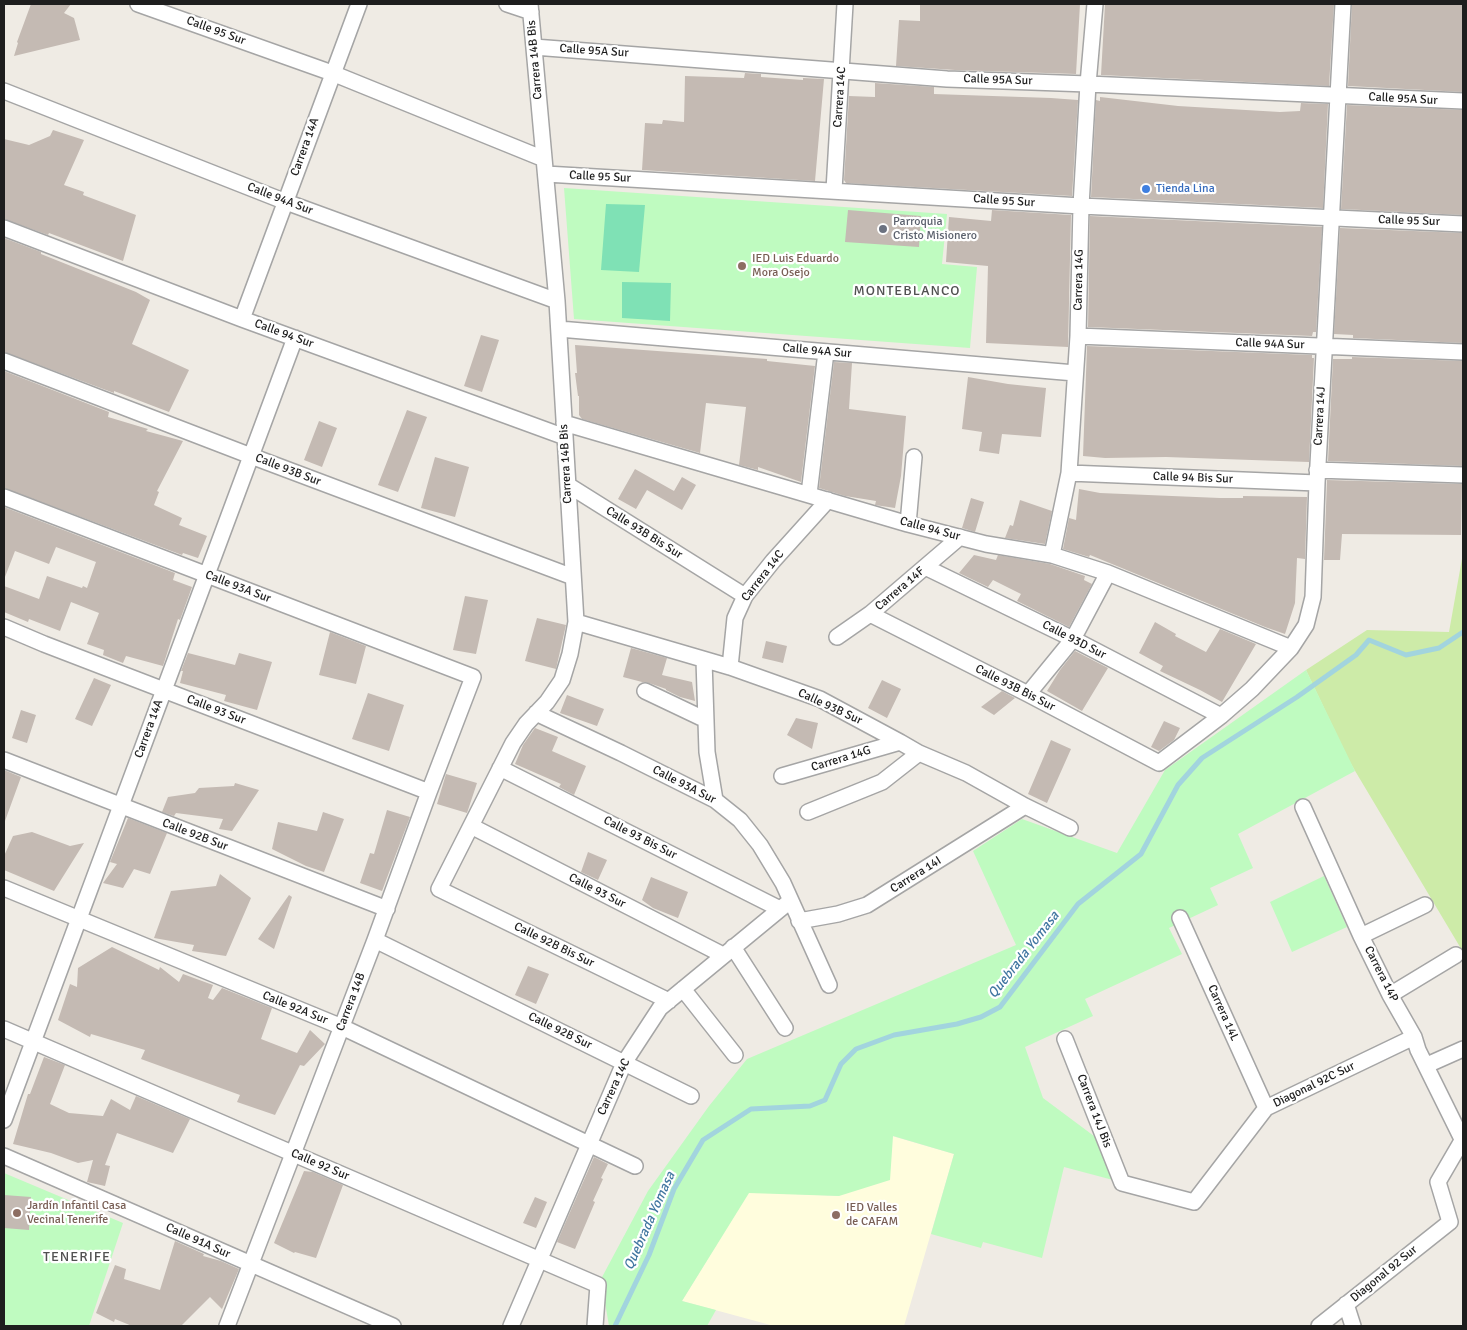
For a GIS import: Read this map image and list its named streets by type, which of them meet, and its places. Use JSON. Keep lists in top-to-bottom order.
{
  "streets": {
    "street": [
      "Calle 95 Sur",
      "Calle 95A Sur",
      "Carrera 14B Bis",
      "Carrera 14C",
      "Carrera 14A",
      "Calle 94A Sur",
      "Carrera 14G",
      "Calle 94 Sur",
      "Carrera 14J",
      "Calle 93B Sur",
      "Calle 94 Bis Sur",
      "Calle 93B Bis Sur",
      "Calle 93A Sur",
      "Carrera 14F",
      "Calle 93D Sur",
      "Calle 93 Sur",
      "Calle 92B Sur",
      "Calle 93 Bis Sur",
      "Carrera 14I",
      "Calle 92B Bis Sur",
      "Carrera 14P",
      "Carrera 14B",
      "Calle 92A Sur",
      "Carrera 14L",
      "Diagonal 92C Sur",
      "Carrera 14J Bis",
      "Calle 92 Sur",
      "Calle 91A Sur",
      "Diagonal 92 Sur"
    ]
  },
  "crossings": [
    ["Calle 95 Sur", "Carrera 14B Bis"],
    ["Calle 95 Sur", "Carrera 14C"],
    ["Calle 95 Sur", "Carrera 14A"],
    ["Calle 95 Sur", "Carrera 14G"],
    ["Calle 95 Sur", "Carrera 14J"],
    ["Calle 95A Sur", "Carrera 14B Bis"],
    ["Calle 95A Sur", "Carrera 14C"],
    ["Calle 95A Sur", "Carrera 14G"],
    ["Calle 95A Sur", "Carrera 14J"],
    ["Carrera 14B Bis", "Calle 94A Sur"],
    ["Carrera 14B Bis", "Calle 94 Sur"],
    ["Carrera 14B Bis", "Calle 93B Sur"],
    ["Carrera 14B Bis", "Calle 93B Bis Sur"],
    ["Carrera 14B Bis", "Calle 93A Sur"],
    ["Carrera 14B Bis", "Calle 93 Sur"],
    ["Carrera 14B Bis", "Calle 93 Bis Sur"],
    ["Carrera 14B Bis", "Calle 92B Bis Sur"],
    ["Carrera 14C", "Calle 94 Sur"],
    ["Carrera 14C", "Calle 93B Sur"],
    ["Carrera 14C", "Calle 93B Bis Sur"],
    ["Carrera 14C", "Calle 93A Sur"],
    ["Carrera 14C", "Calle 93 Sur"],
    ["Carrera 14C", "Calle 92B Sur"],
    ["Carrera 14C", "Calle 93 Bis Sur"],
    ["Carrera 14C", "Calle 92B Bis Sur"],
    ["Carrera 14C", "Calle 92A Sur"],
    ["Carrera 14C", "Calle 92 Sur"],
    ["Carrera 14A", "Calle 94A Sur"],
    ["Carrera 14A", "Calle 94 Sur"],
    ["Carrera 14A", "Calle 93B Sur"],
    ["Carrera 14A", "Calle 93A Sur"],
    ["Carrera 14A", "Calle 93 Sur"],
    ["Carrera 14A", "Calle 92B Sur"],
    ["Carrera 14A", "Calle 92A Sur"],
    ["Carrera 14A", "Calle 92 Sur"],
    ["Calle 94A Sur", "Carrera 14G"],
    ["Calle 94A Sur", "Carrera 14J"],
    ["Carrera 14G", "Calle 94 Sur"],
    ["Carrera 14G", "Calle 93B Sur"],
    ["Carrera 14G", "Calle 94 Bis Sur"],
    ["Calle 94 Sur", "Carrera 14J"],
    ["Calle 94 Sur", "Carrera 14F"],
    ["Carrera 14J", "Calle 94 Bis Sur"],
    ["Carrera 14J", "Calle 93B Bis Sur"],
    ["Carrera 14J", "Calle 93D Sur"],
    ["Calle 93B Sur", "Carrera 14I"],
    ["Calle 93B Bis Sur", "Carrera 14F"],
    ["Calle 93A Sur", "Calle 93 Bis Sur"],
    ["Calle 93A Sur", "Carrera 14I"],
    ["Calle 93A Sur", "Carrera 14B"],
    ["Carrera 14F", "Calle 93D Sur"],
    ["Calle 93 Sur", "Carrera 14B"],
    ["Calle 92B Sur", "Carrera 14B"],
    ["Carrera 14P", "Diagonal 92C Sur"],
    ["Carrera 14B", "Calle 92A Sur"],
    ["Carrera 14B", "Calle 92 Sur"],
    ["Carrera 14B", "Calle 91A Sur"],
    ["Carrera 14L", "Diagonal 92C Sur"],
    ["Diagonal 92C Sur", "Carrera 14J Bis"]
  ],
  "districts": ["MONTEBLANCO", "TENERIFE"],
  "water": ["Quebrada Yomasa"],
  "places": [
    "Tienda Lina",
    "Parroquia Cristo Misionero",
    "IED Luis Eduardo Mora Osejo",
    "Jardín Infantil Casa Vecinal Tenerife",
    "IED Valles de CAFAM"
  ]
}
